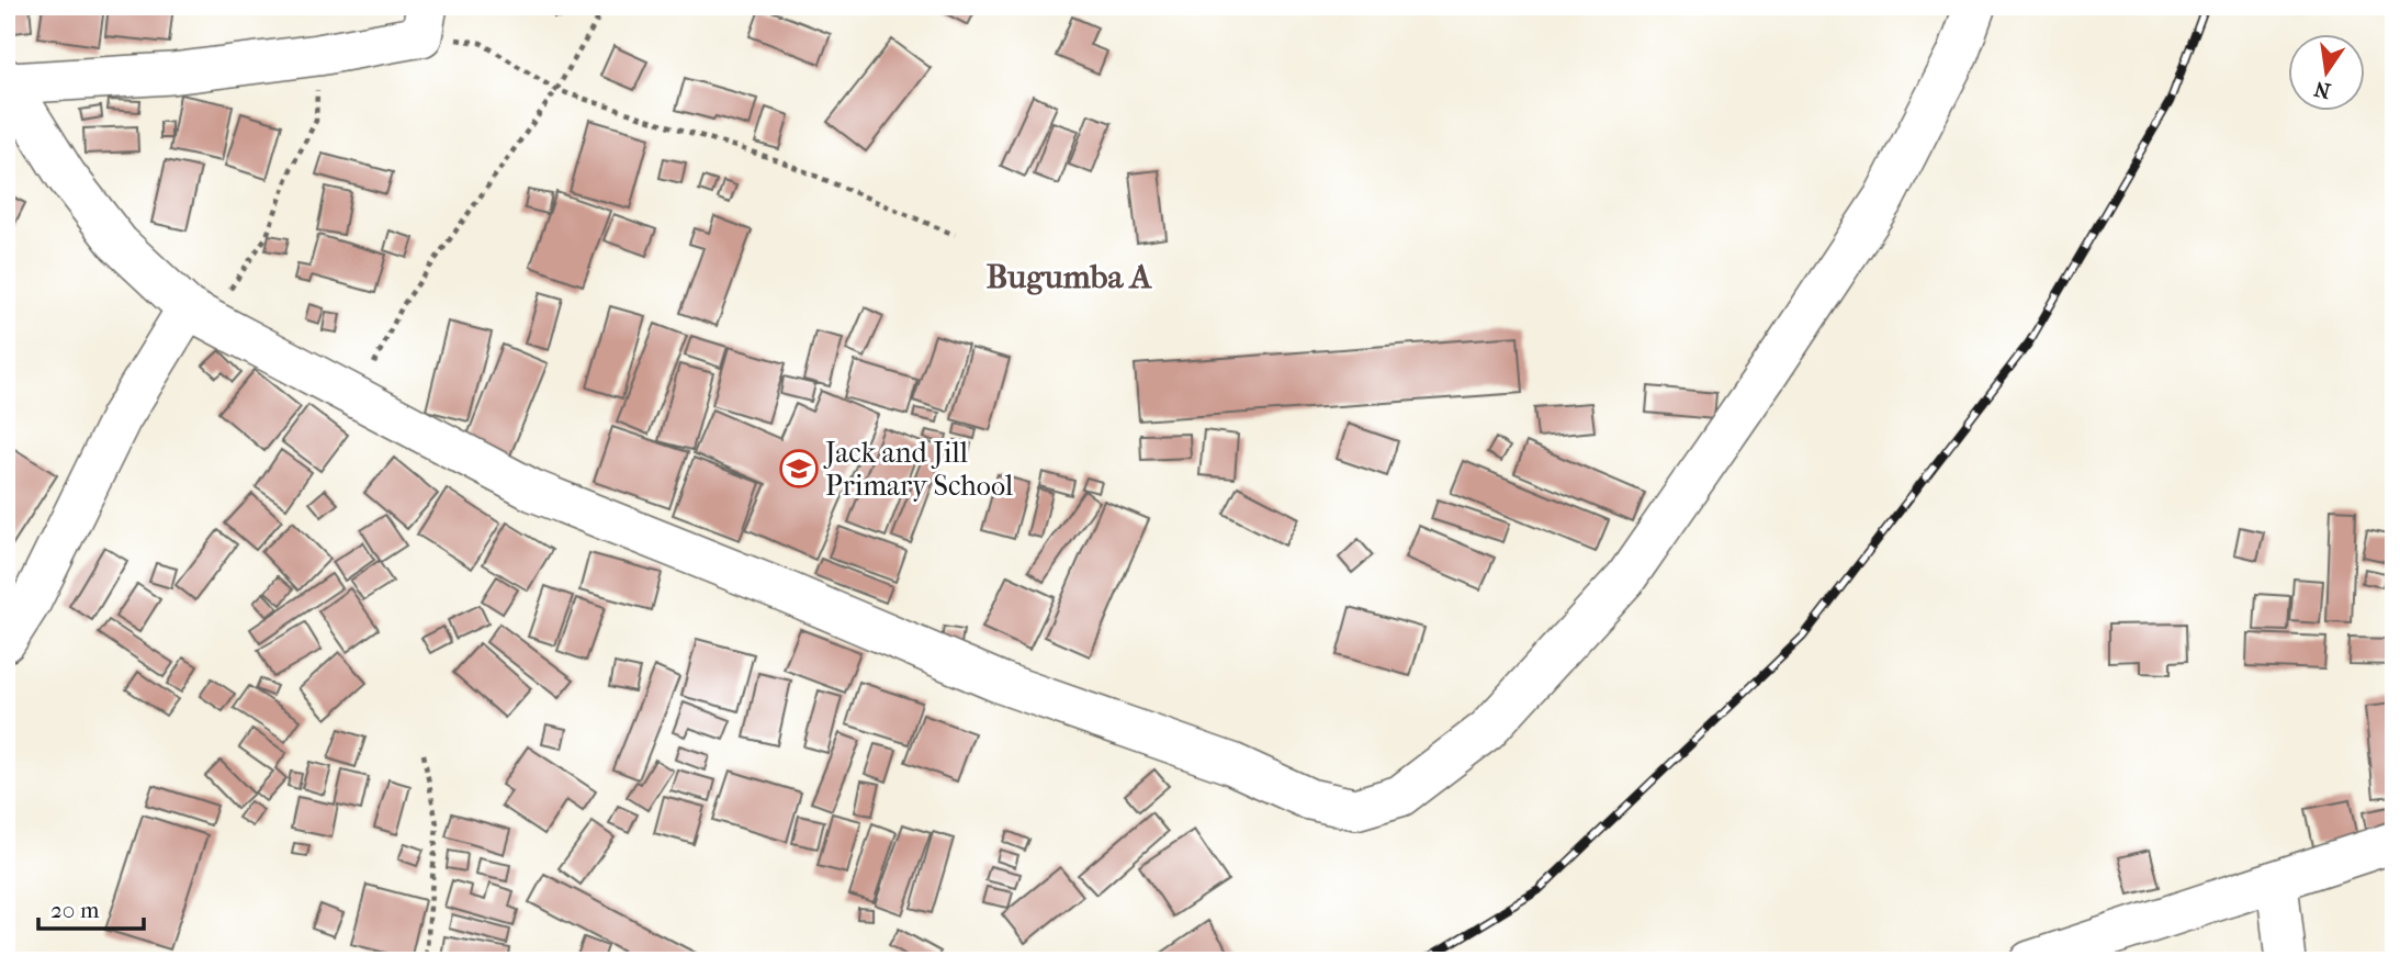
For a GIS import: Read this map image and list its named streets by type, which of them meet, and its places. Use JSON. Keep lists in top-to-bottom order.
{
  "districts": ["Bugumba A"],
  "places": {
    "school or university": ["Jack and Jill Primary School"]
  },
  "scale_bar": "20 m",
  "north": "bottom"
}
